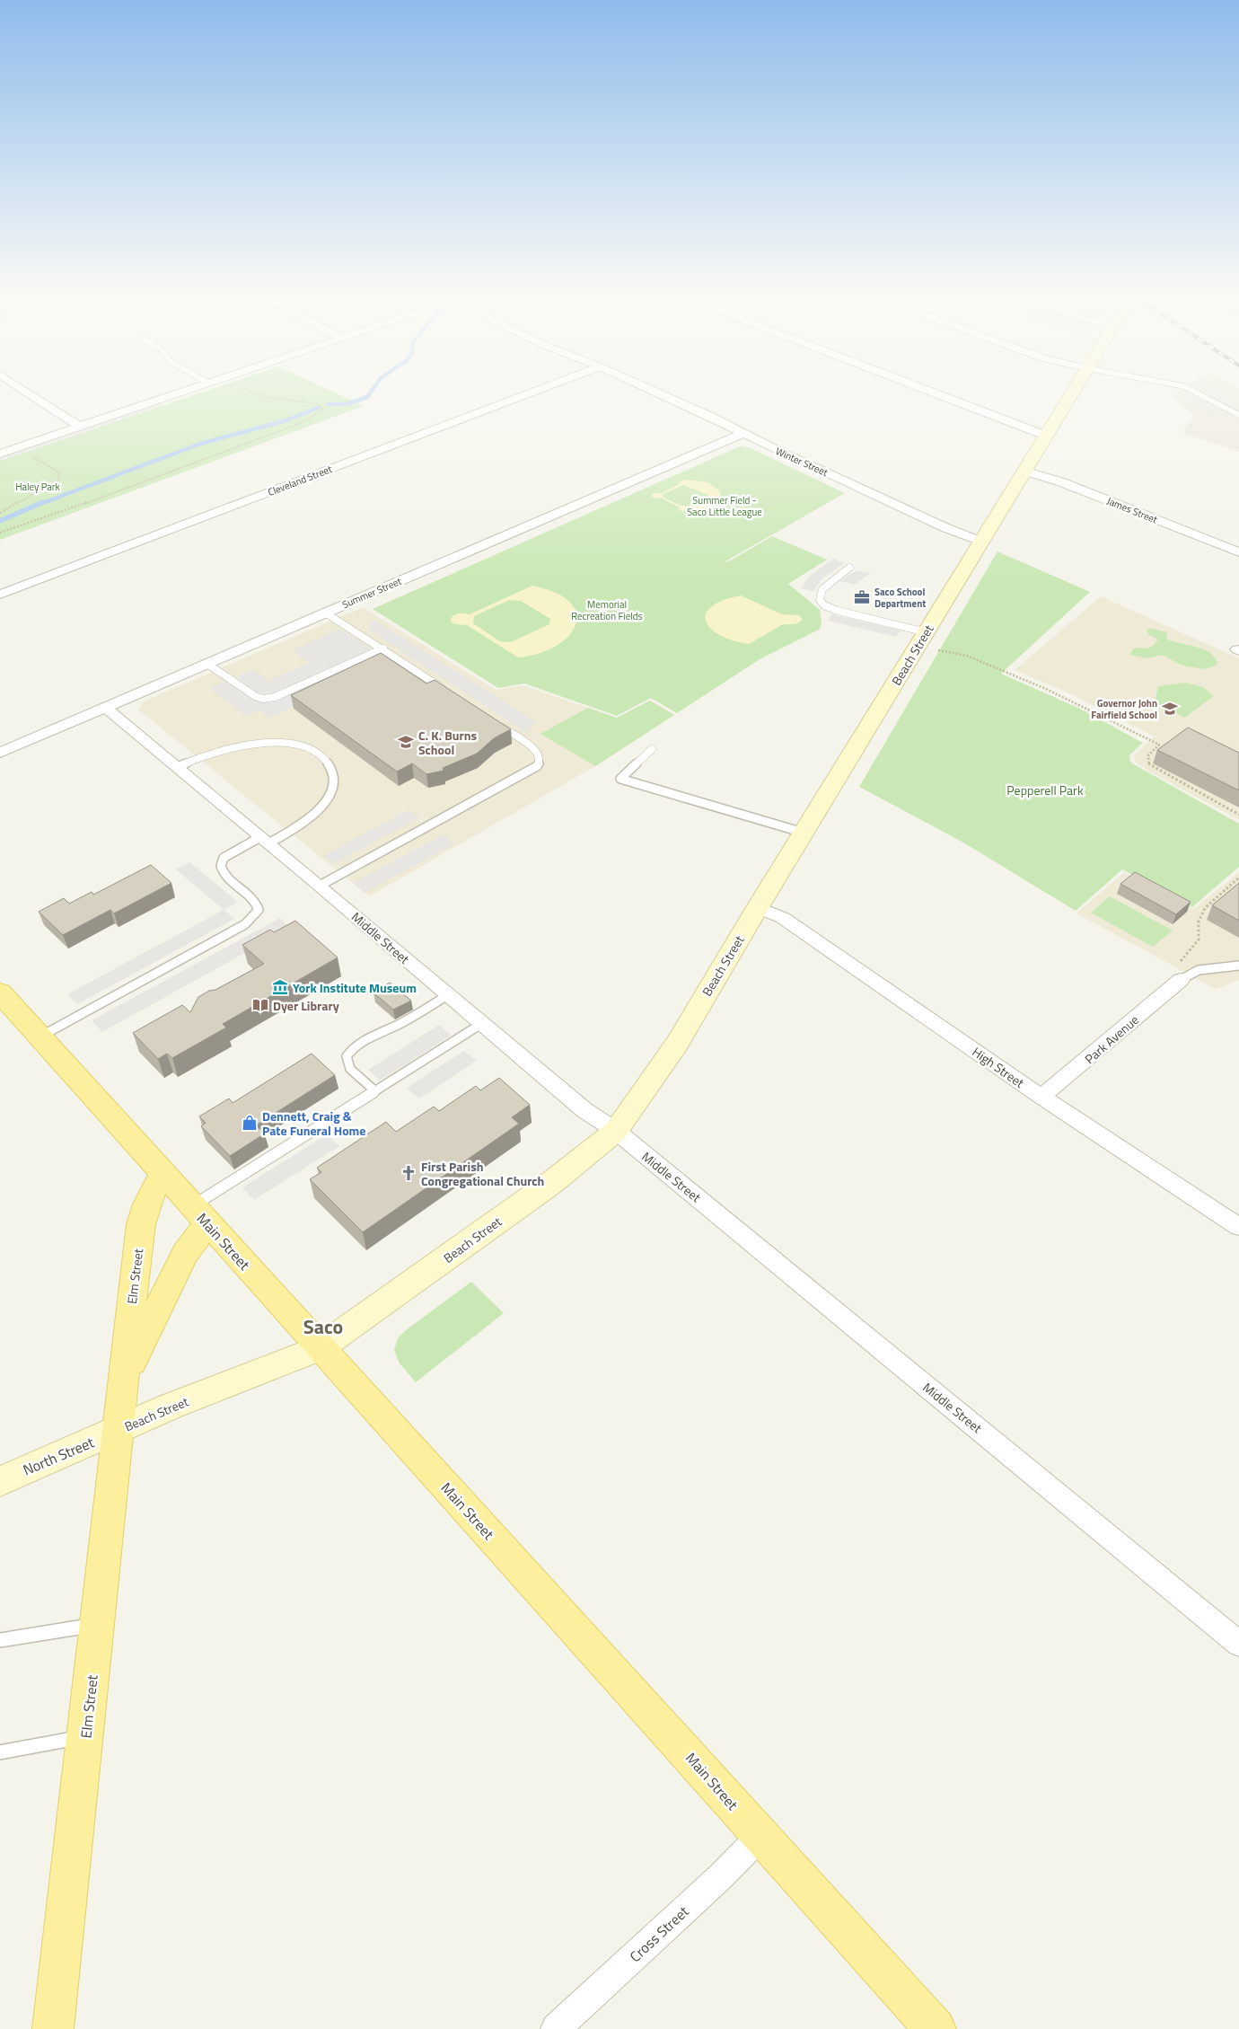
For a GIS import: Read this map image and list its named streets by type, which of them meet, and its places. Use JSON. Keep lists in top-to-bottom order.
{
  "streets": {
    "main road": [
      "Beach Street",
      "Main Street",
      "Elm Street",
      "North Street"
    ],
    "street": [
      "Winter Street",
      "Cleveland Street",
      "James Street",
      "Summer Street",
      "Middle Street",
      "Park Avenue",
      "High Street",
      "Cross Street"
    ]
  },
  "crossings": [
    ["Winter Street", "Summer Street"],
    ["Winter Street", "Beach Street"],
    ["James Street", "Beach Street"],
    ["Summer Street", "Middle Street"],
    ["Beach Street", "Middle Street"],
    ["Beach Street", "High Street"],
    ["Beach Street", "Main Street"],
    ["Beach Street", "Elm Street"],
    ["Beach Street", "North Street"],
    ["Park Avenue", "High Street"],
    ["Main Street", "Elm Street"],
    ["Main Street", "Cross Street"],
    ["Elm Street", "North Street"]
  ],
  "districts": ["Saco"],
  "parks": [
    "Haley Park",
    "Summer Field - Saco Little League",
    "Memorial Recreation Fields",
    "Pepperell Park"
  ],
  "places": {
    "office": ["Saco School Department"],
    "school or university": ["Governor John Fairfield School", "C. K. Burns School"],
    "museum": ["York Institute Museum"],
    "library": ["Dyer Library"],
    "shop": ["Dennett, Craig & Pate Funeral Home"],
    "church": ["First Parish Congregational Church"]
  }
}
